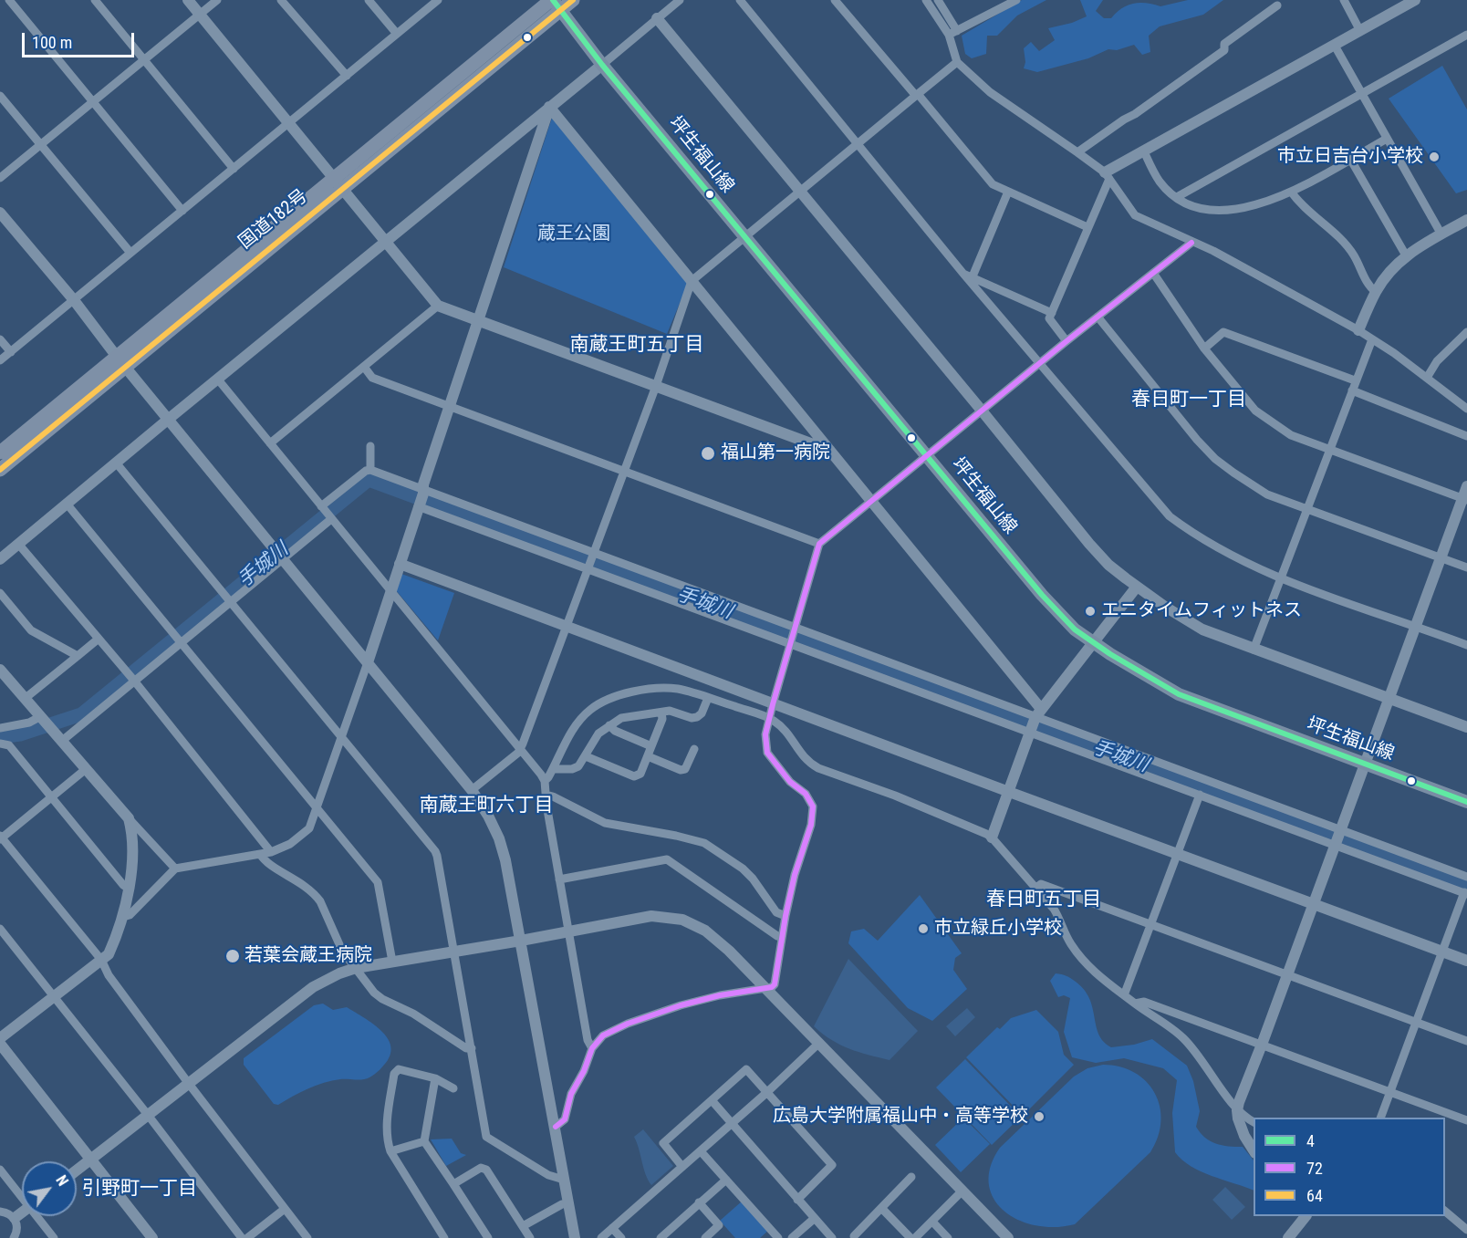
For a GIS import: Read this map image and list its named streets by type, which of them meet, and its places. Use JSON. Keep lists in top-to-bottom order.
{
  "streets": {
    "highway": ["国道182号"],
    "main road": ["坪生福山線"]
  },
  "crossings": [
    ["坪生福山線", "国道182号"]
  ],
  "districts": [
    "南蔵王町五丁目",
    "春日町一丁目",
    "南蔵王町六丁目",
    "春日町五丁目",
    "引野町一丁目"
  ],
  "water": ["手城川"],
  "parks": ["蔵王公園"],
  "places": [
    "市立日吉台小学校",
    "福山第一病院",
    "エニタイムフィットネス",
    "市立緑丘小学校",
    "若葉会蔵王病院",
    "広島大学附属福山中・高等学校"
  ],
  "lines": ["transit line 4", "transit line 64", "transit line 72"],
  "legend": ["4", "72", "64"],
  "scale_bar": "100 m",
  "north": "top right"
}
